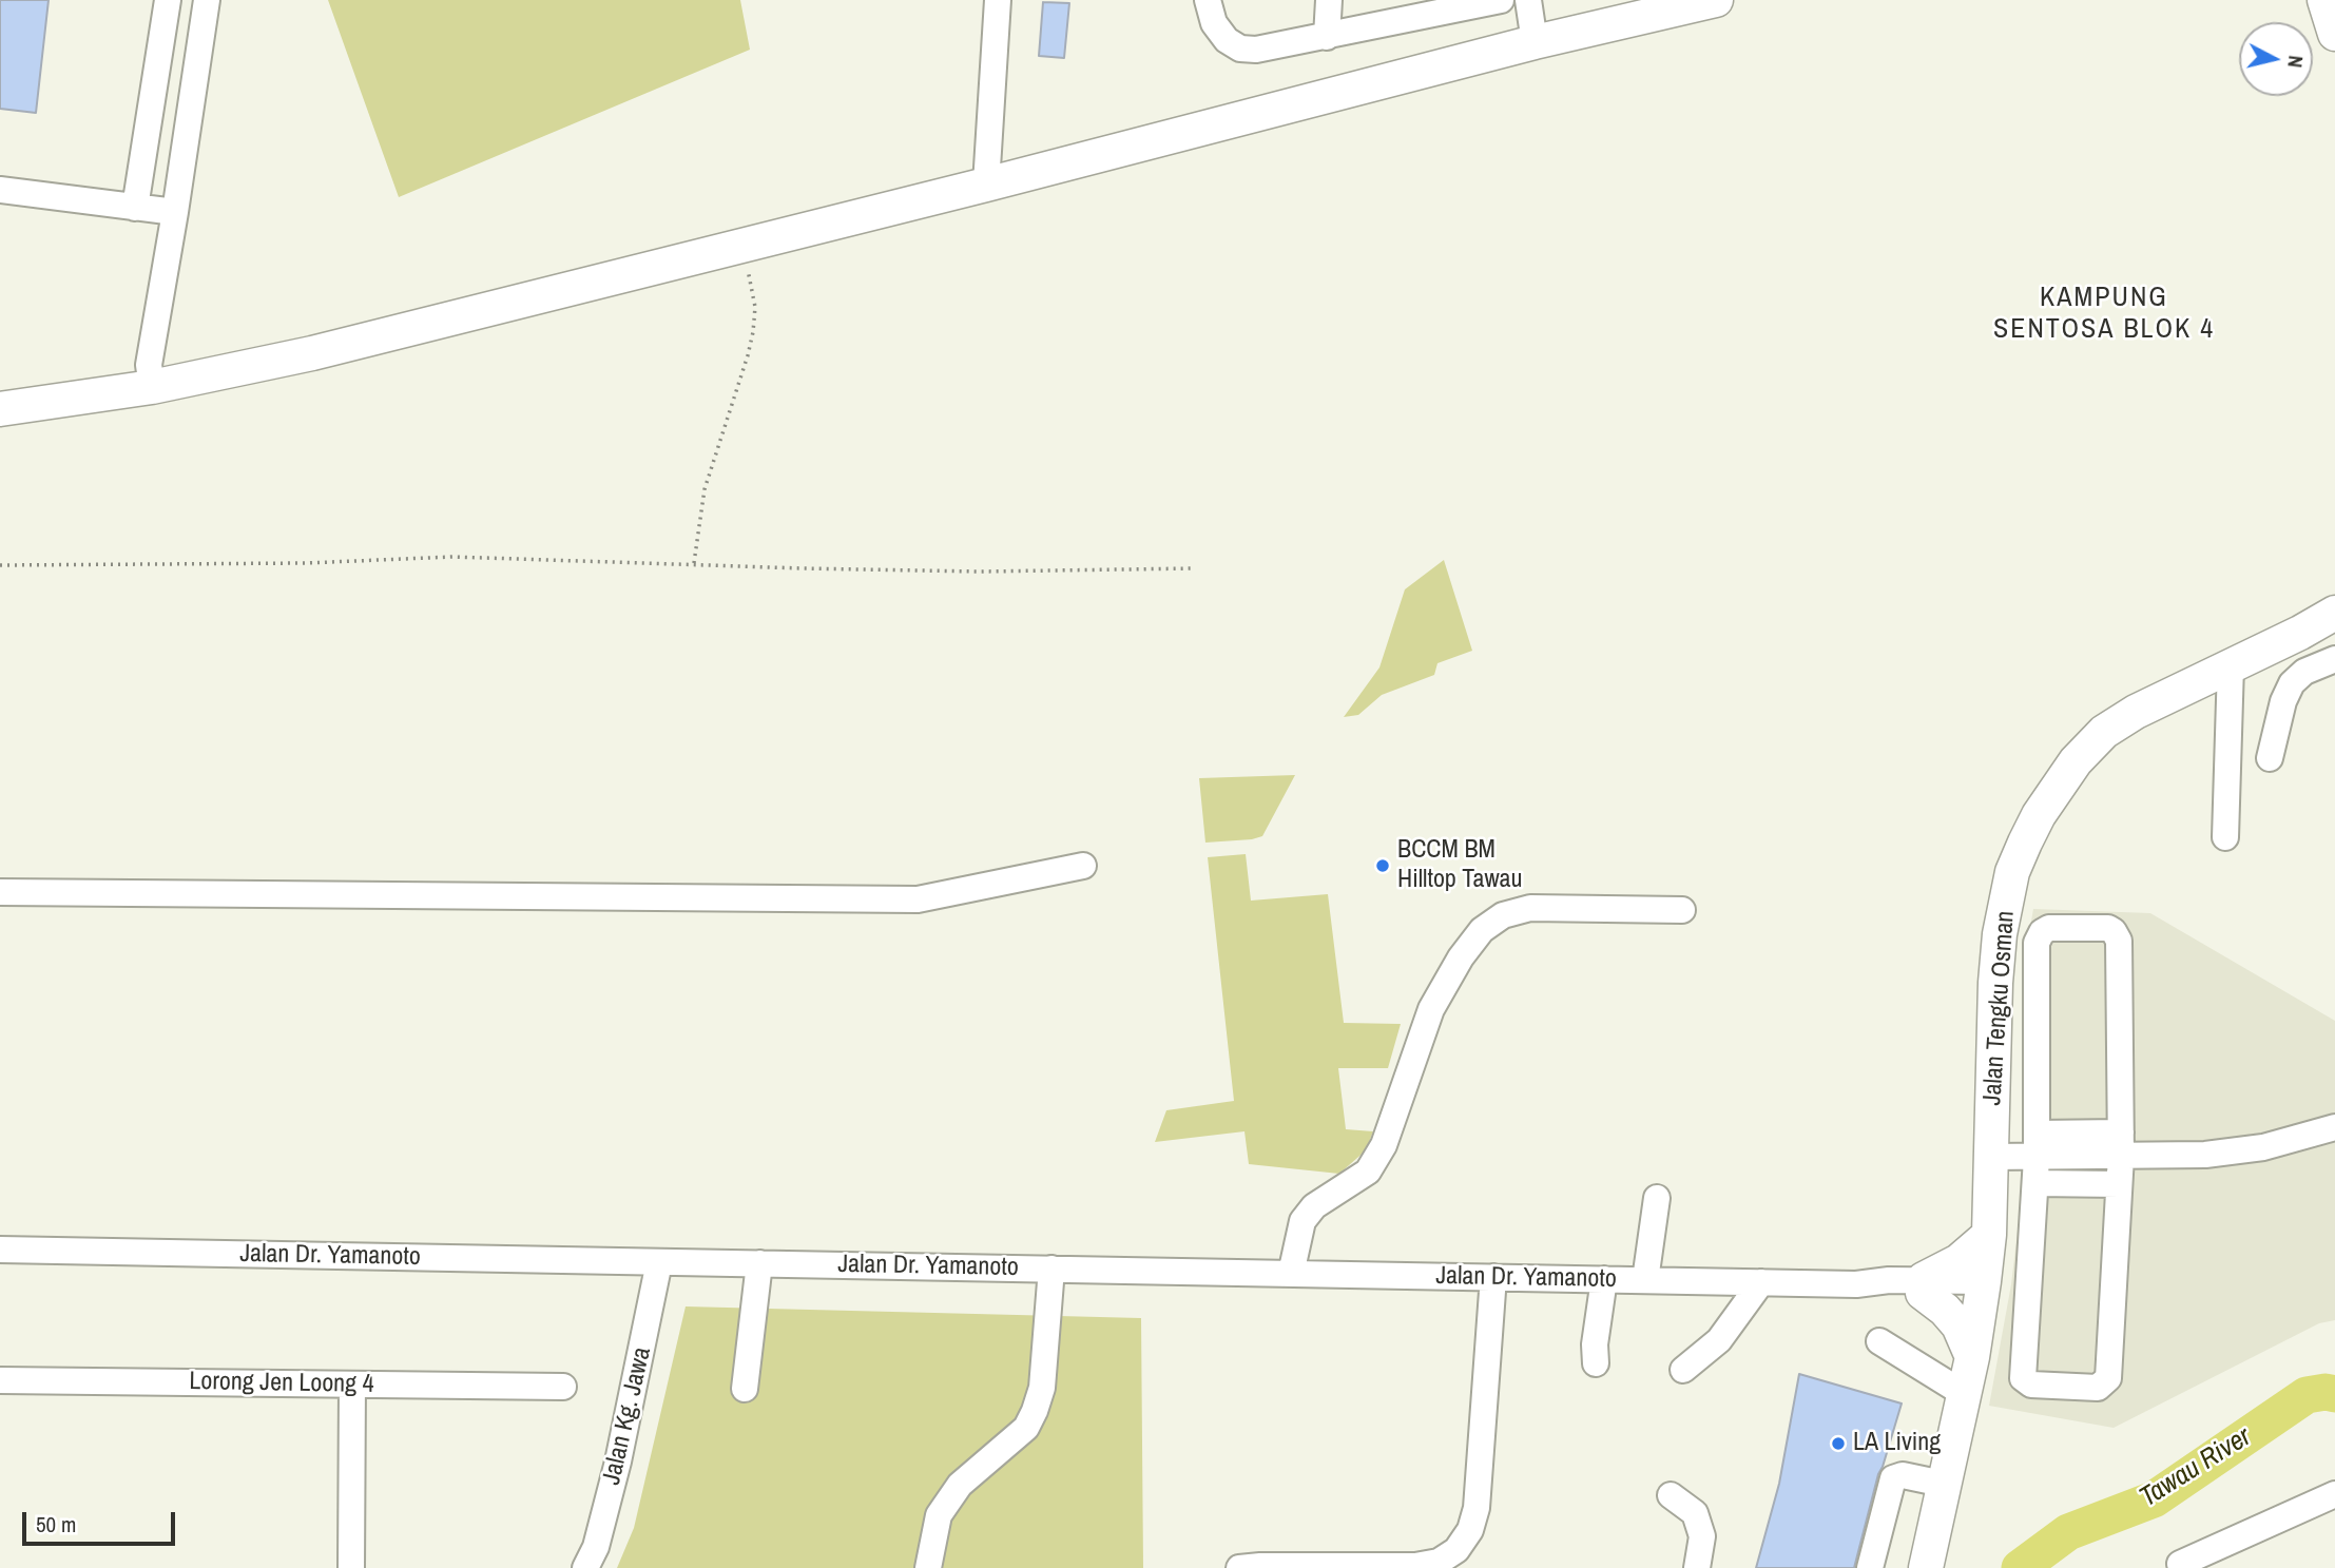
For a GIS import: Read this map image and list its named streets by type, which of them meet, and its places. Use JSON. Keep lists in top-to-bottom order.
{
  "streets": {
    "main road": ["Jalan Tengku Osman"],
    "street": ["Jalan Dr. Yamanoto", "Lorong Jen Loong 4", "Jalan Kg. Jawa"]
  },
  "crossings": [
    ["Jalan Tengku Osman", "Jalan Dr. Yamanoto"],
    ["Jalan Dr. Yamanoto", "Jalan Kg. Jawa"]
  ],
  "districts": ["KAMPUNG SENTOSA BLOK 4"],
  "water": ["Tawau River"],
  "places": ["BCCM BM Hilltop Tawau", "LA Living"],
  "scale_bar": "50 m",
  "north": "right"
}
